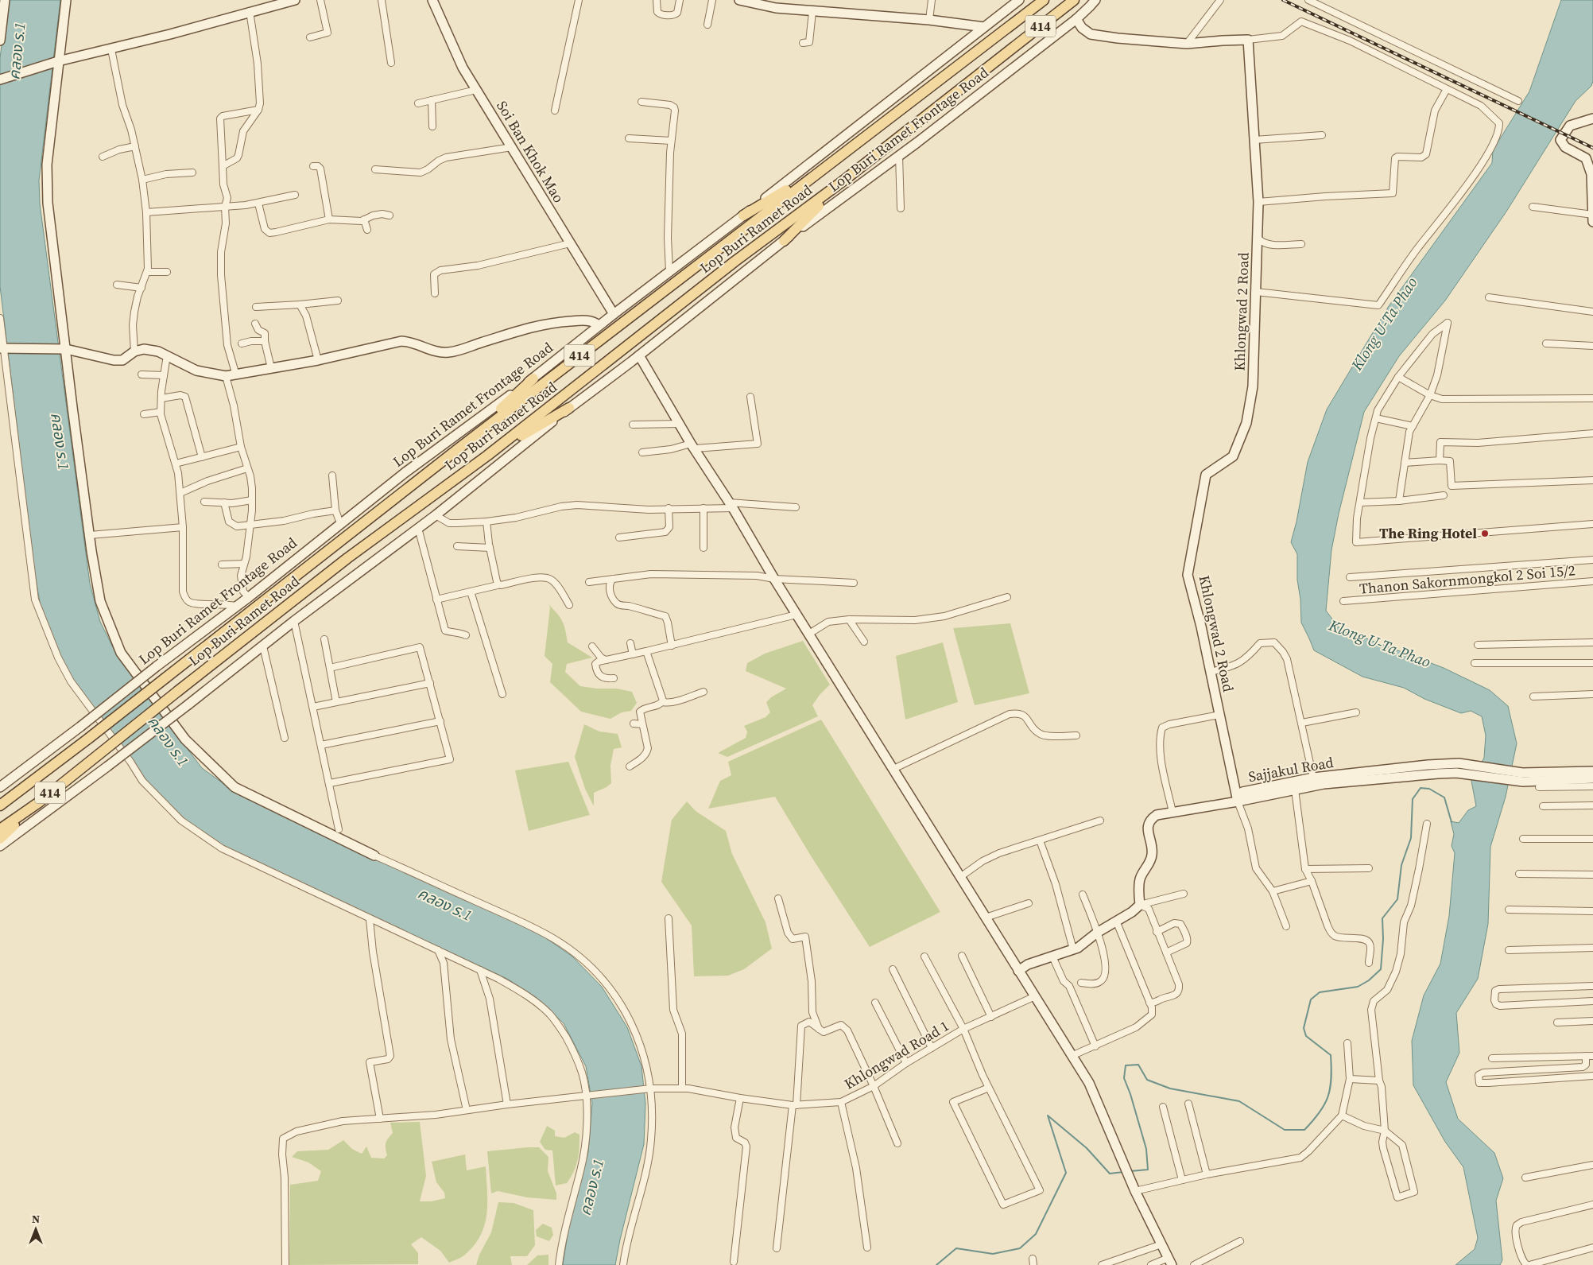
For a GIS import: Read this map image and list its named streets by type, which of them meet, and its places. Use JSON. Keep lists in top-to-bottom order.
{
  "streets": {
    "main road": ["414", "Lop Buri Ramet Road"],
    "street": [
      "Lop Buri Ramet Frontage Road",
      "Soi Ban Khok Mao",
      "Khlongwad 2 Road",
      "Thanon Sakornmongkol 2 Soi 15/2",
      "Sajjakul Road",
      "Khlongwad Road 1"
    ]
  },
  "crossings": [
    ["Lop Buri Ramet Frontage Road", "Soi Ban Khok Mao"],
    ["Khlongwad 2 Road", "Sajjakul Road"]
  ],
  "water": ["คลอง ร.1", "Klong U-Ta Phao"],
  "places": ["The Ring Hotel"],
  "north": "top"
}
